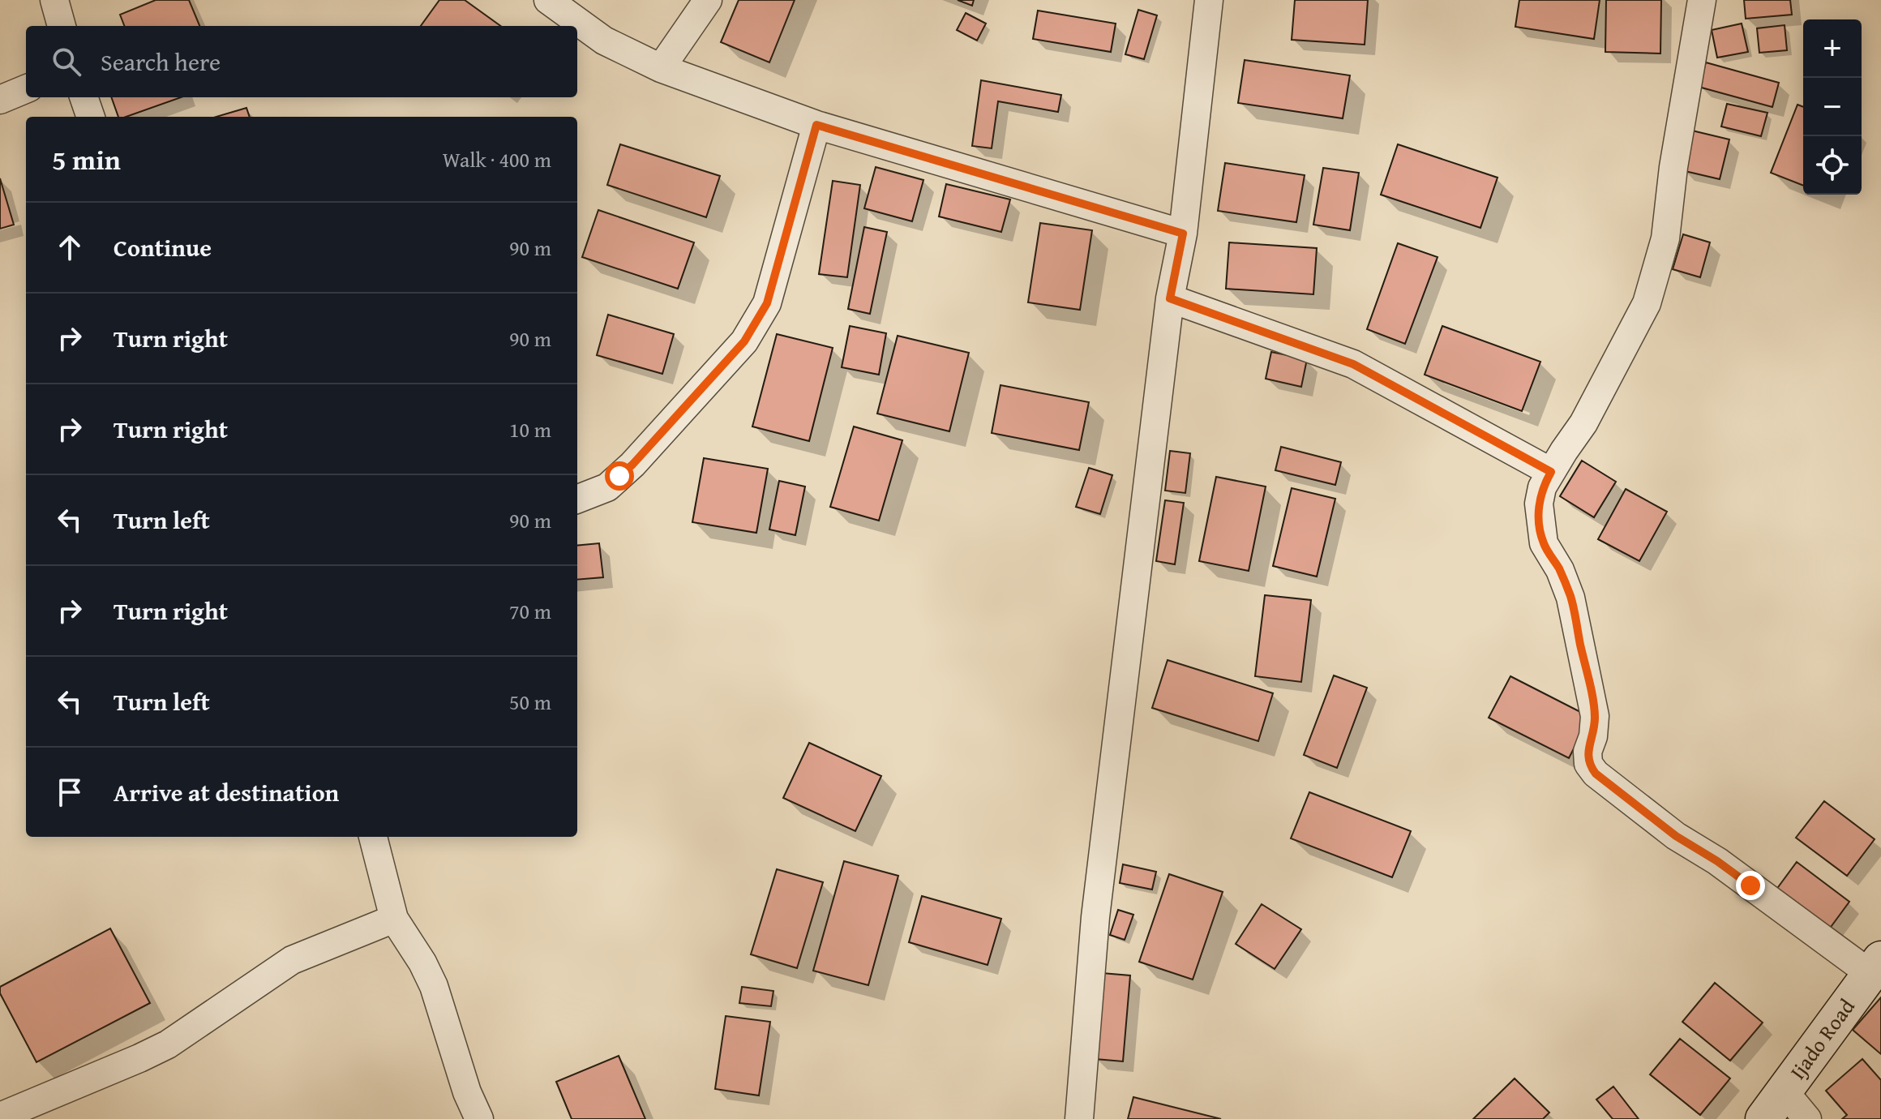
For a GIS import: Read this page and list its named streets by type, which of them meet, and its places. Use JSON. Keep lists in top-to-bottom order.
{
  "streets": {
    "street": ["Ijado Road"]
  },
  "page": {
    "map_buttons": ["+", "−"],
    "search": "Search here",
    "heading": ["5 min", "Walk · 400 m"],
    "list": [
      ["Continue", "90 m"],
      ["Turn right", "90 m"],
      ["Turn right", "10 m"],
      ["Turn left", "90 m"],
      ["Turn right", "70 m"],
      ["Turn left", "50 m"],
      "Arrive at destination"
    ]
  }
}
